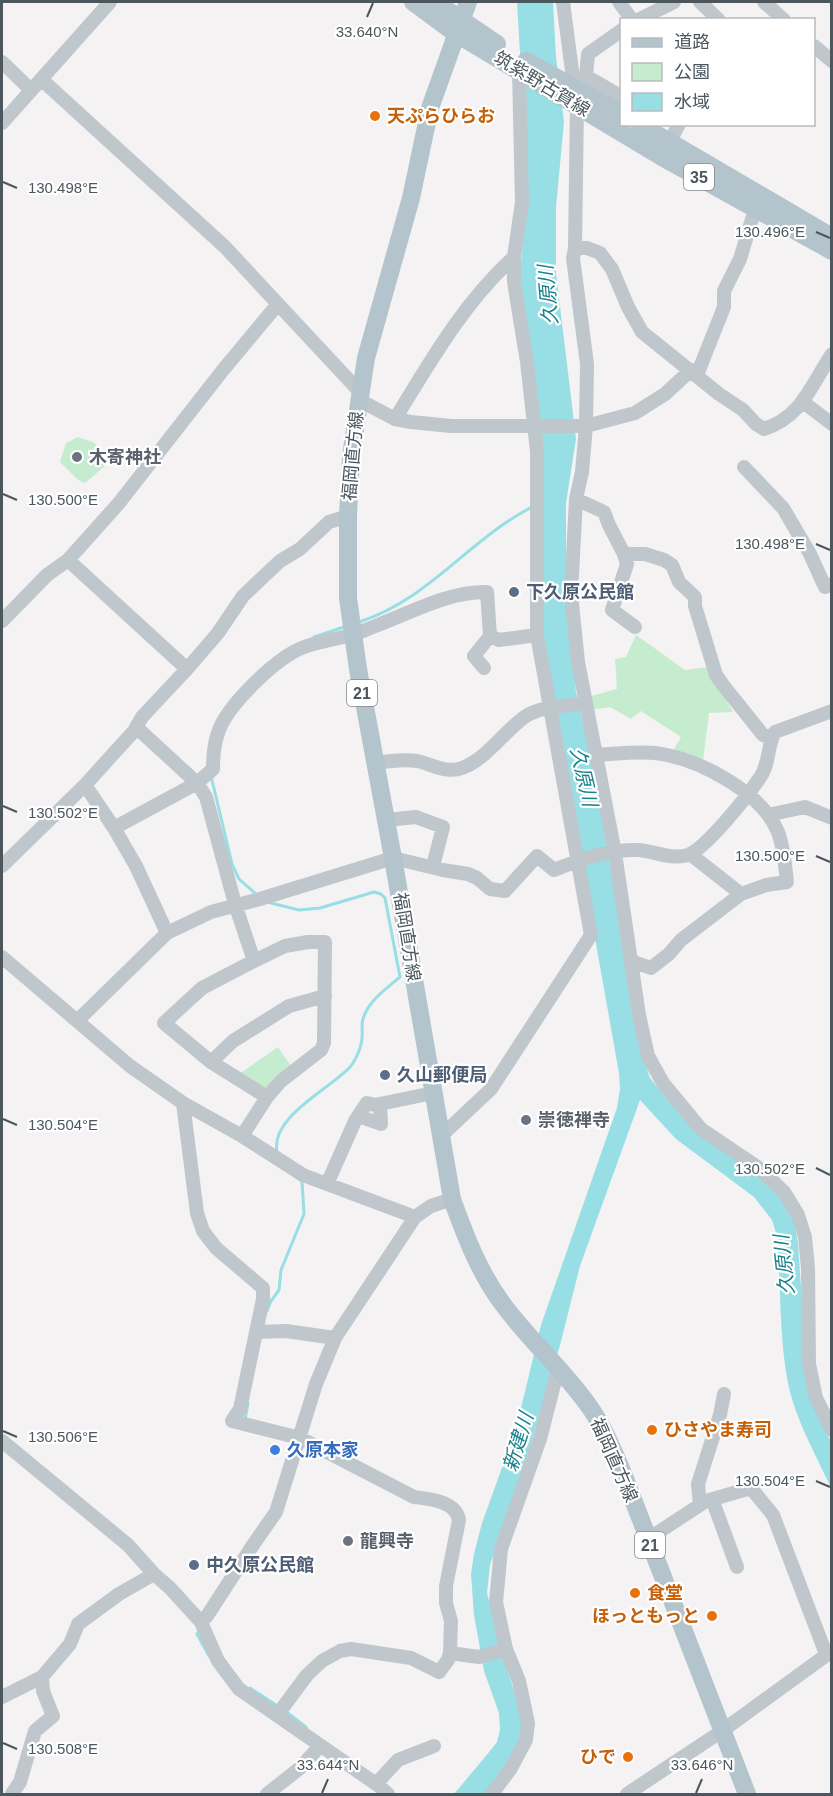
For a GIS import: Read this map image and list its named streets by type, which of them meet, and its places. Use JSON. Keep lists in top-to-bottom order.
{
  "streets": {
    "main road": [
      "筑紫野古賀線",
      "35",
      "福岡直方線",
      "21"
    ]
  },
  "crossings": [
    ["筑紫野古賀線", "福岡直方線"]
  ],
  "water": ["久原川", "新建川"],
  "places": [
    "天ぷらひらお",
    "木寄神社",
    "下久原公民館",
    "久山郵便局",
    "崇徳禅寺",
    "ひさやま寿司",
    "久原本家",
    "龍興寺",
    "中久原公民館",
    "食堂",
    "ほっともっと",
    "ひで"
  ],
  "legend": ["道路", "公園", "水域"],
  "coordinates": [
    "33.640°N",
    "130.498°E",
    "130.496°E",
    "130.500°E",
    "130.502°E",
    "130.504°E",
    "130.506°E",
    "130.508°E",
    "33.644°N",
    "33.646°N"
  ]
}
